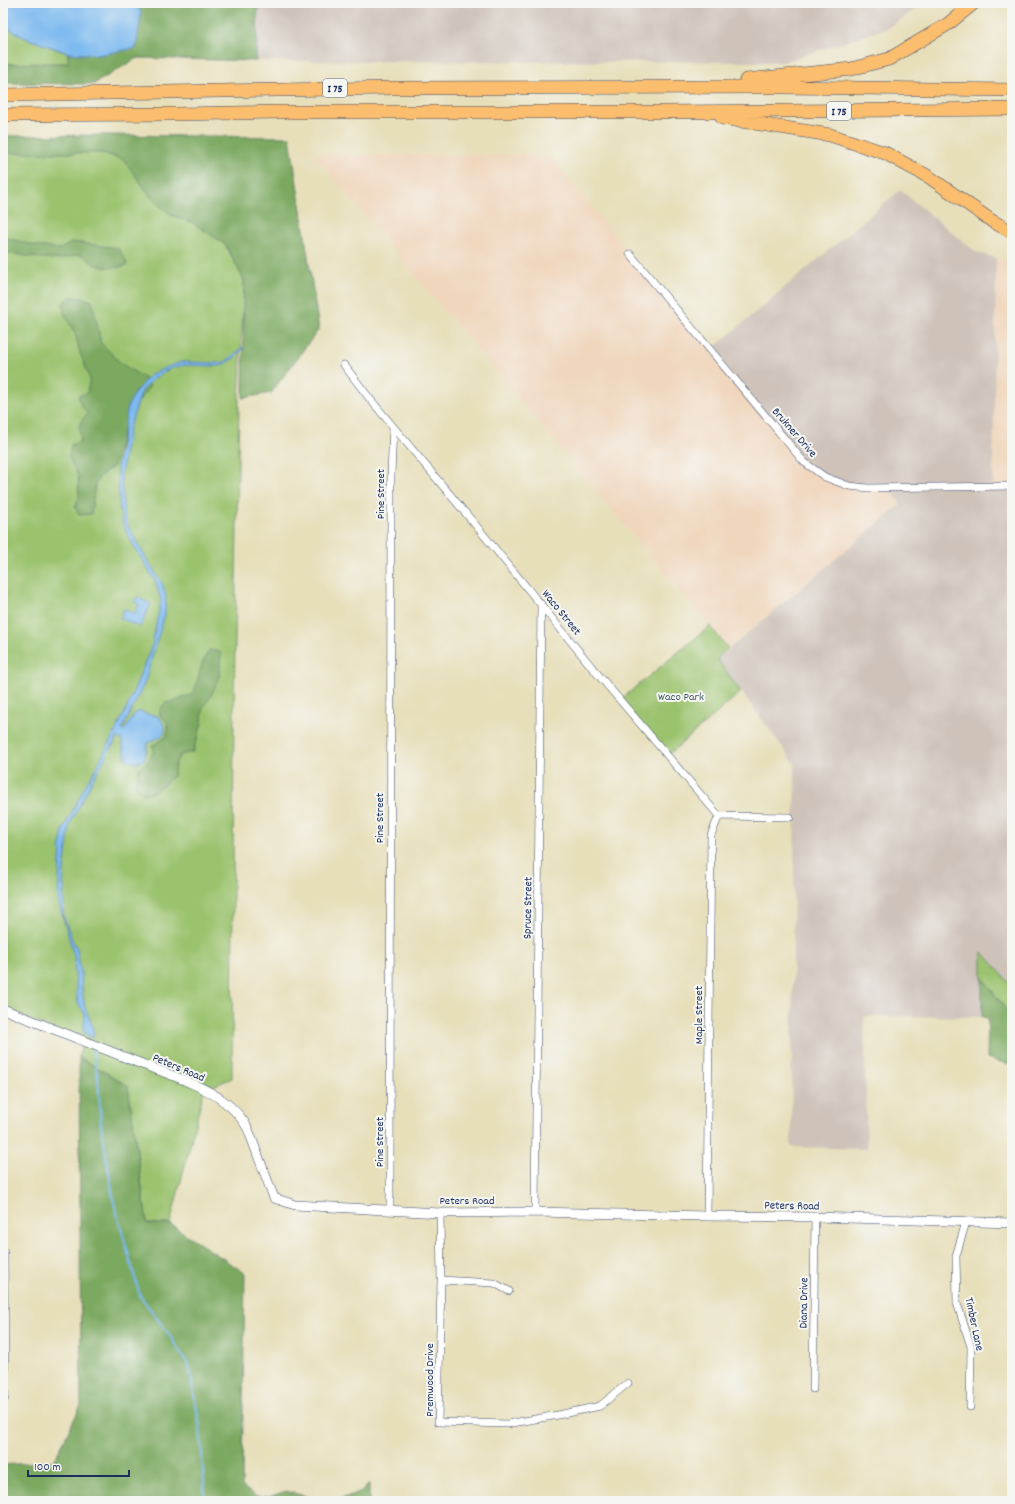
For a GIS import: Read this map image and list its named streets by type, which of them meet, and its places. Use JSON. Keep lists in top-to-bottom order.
{
  "streets": {
    "highway": ["I 75"],
    "street": [
      "Brukner Drive",
      "Pine Street",
      "Waco Street",
      "Spruce Street",
      "Maple Street",
      "Peters Road",
      "Diana Drive",
      "Timber Lane",
      "Premwood Drive"
    ]
  },
  "crossings": [
    ["Pine Street", "Waco Street"],
    ["Pine Street", "Peters Road"],
    ["Waco Street", "Spruce Street"],
    ["Waco Street", "Maple Street"],
    ["Spruce Street", "Peters Road"],
    ["Maple Street", "Peters Road"],
    ["Peters Road", "Diana Drive"],
    ["Peters Road", "Timber Lane"],
    ["Peters Road", "Premwood Drive"]
  ],
  "parks": ["Waco Park"],
  "scale_bar": "100 m"
}
